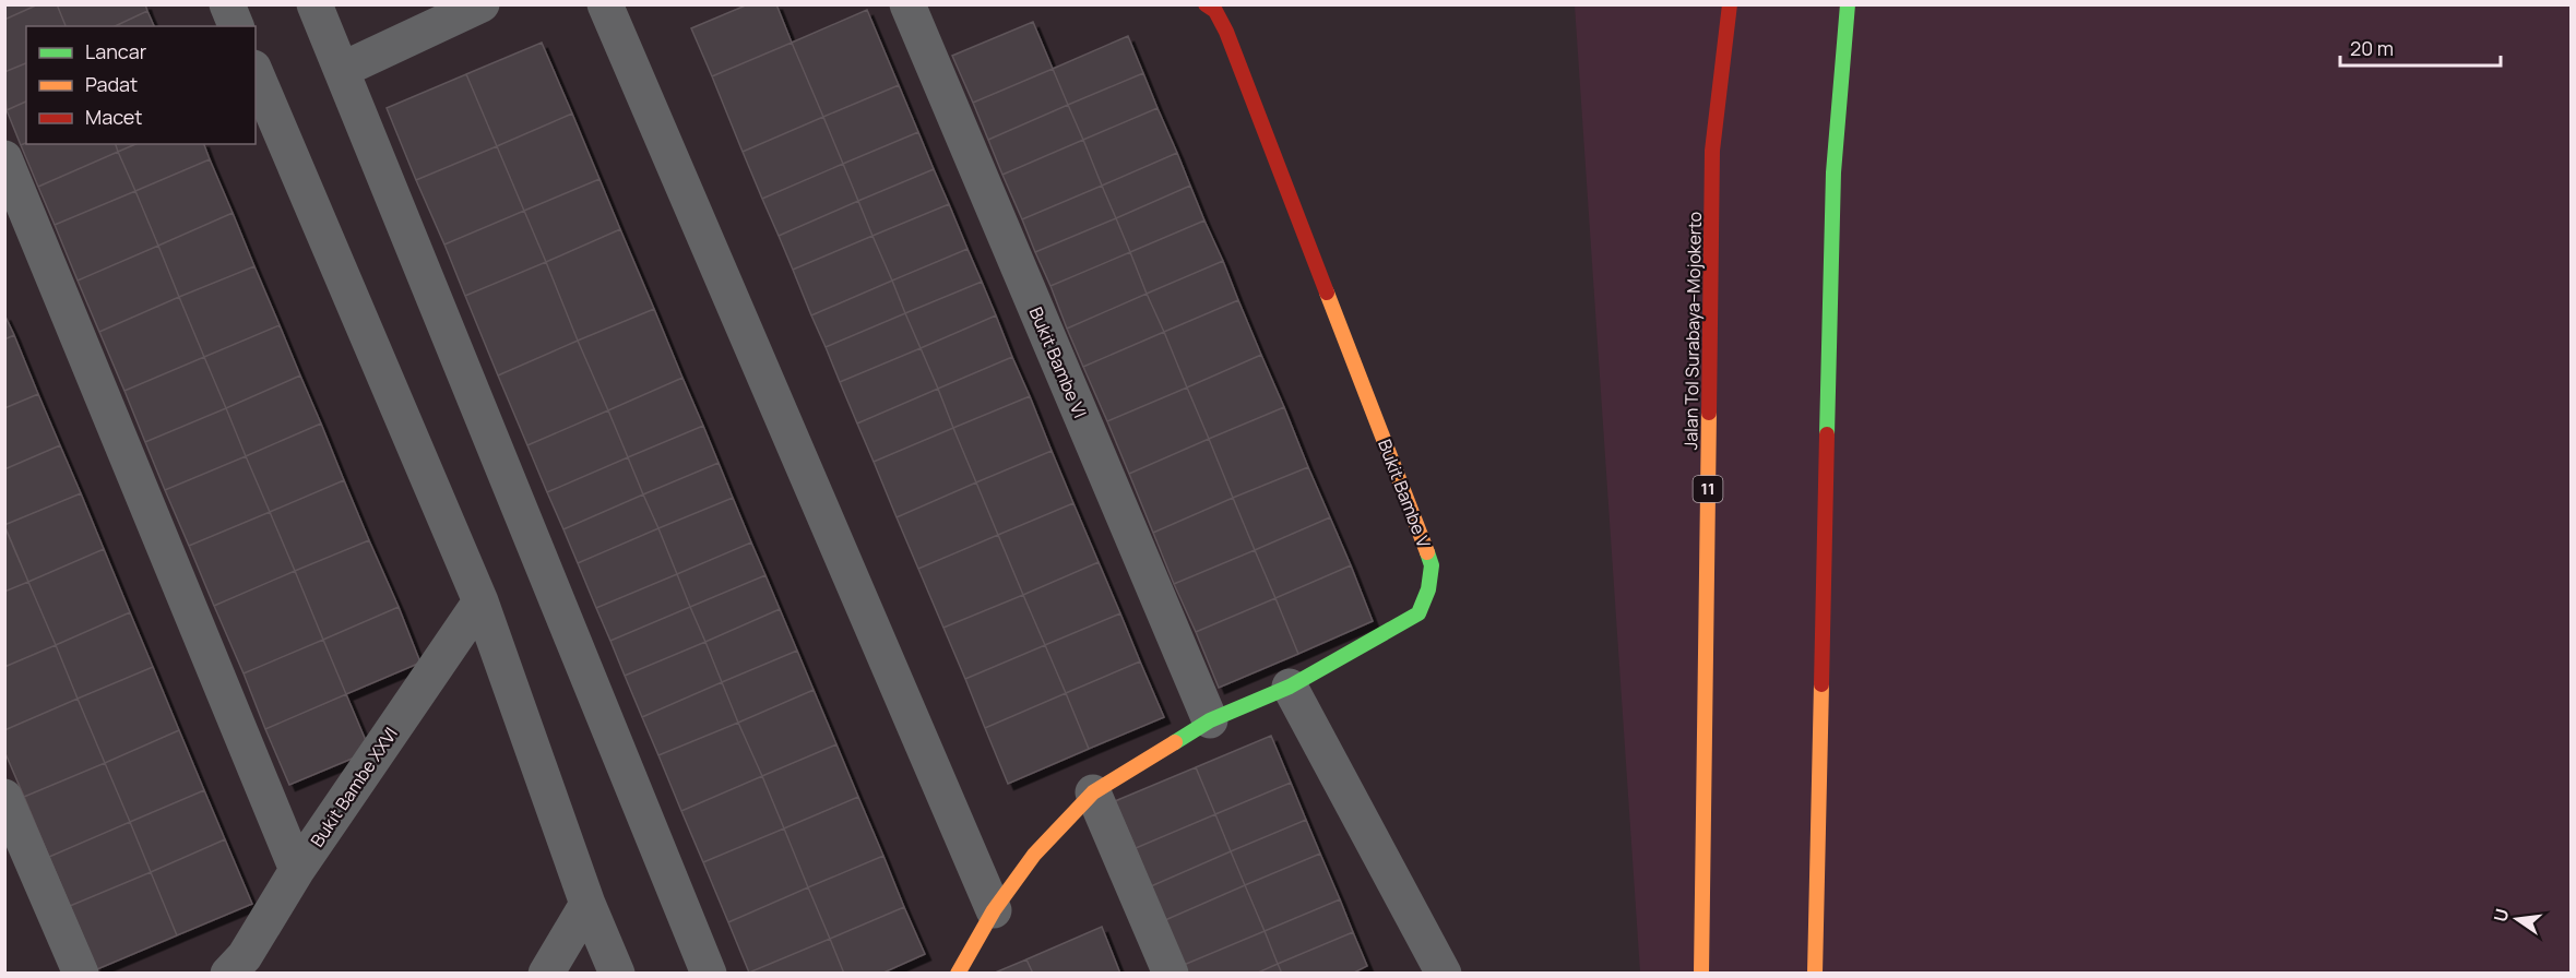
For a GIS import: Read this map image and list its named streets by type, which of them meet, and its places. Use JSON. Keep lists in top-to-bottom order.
{
  "streets": {
    "main road": ["Jalan Tol Surabaya–Mojokerto", "11", "Bukit Bambe V"],
    "street": ["Bukit Bambe VI", "Bukit Bambe XXVI"]
  },
  "crossings": [
    ["Bukit Bambe VI", "Bukit Bambe V"]
  ],
  "legend": ["Lancar", "Padat", "Macet"],
  "scale_bar": "20 m",
  "north": "left"
}
